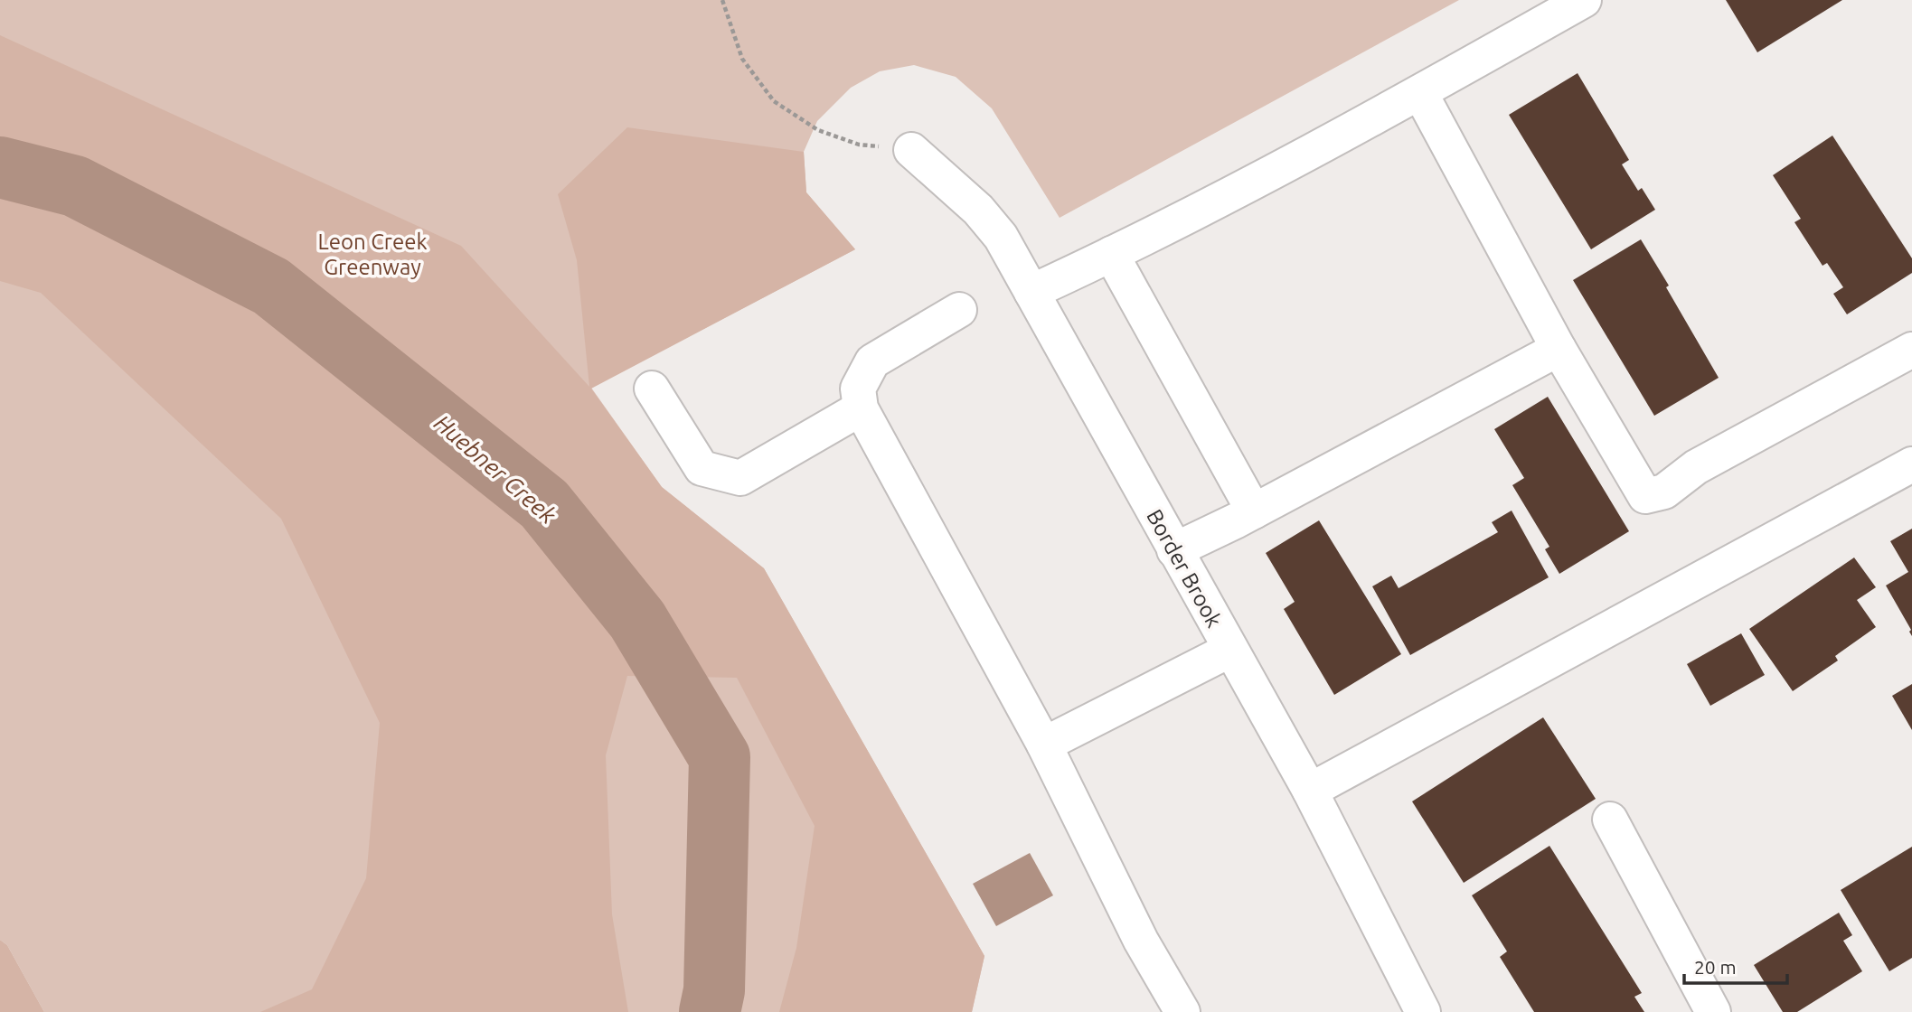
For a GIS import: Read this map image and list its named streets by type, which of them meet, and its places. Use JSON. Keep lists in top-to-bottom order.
{
  "streets": {
    "street": ["Border Brook"]
  },
  "water": ["Huebner Creek"],
  "parks": ["Leon Creek Greenway"],
  "scale_bar": "20 m"
}
